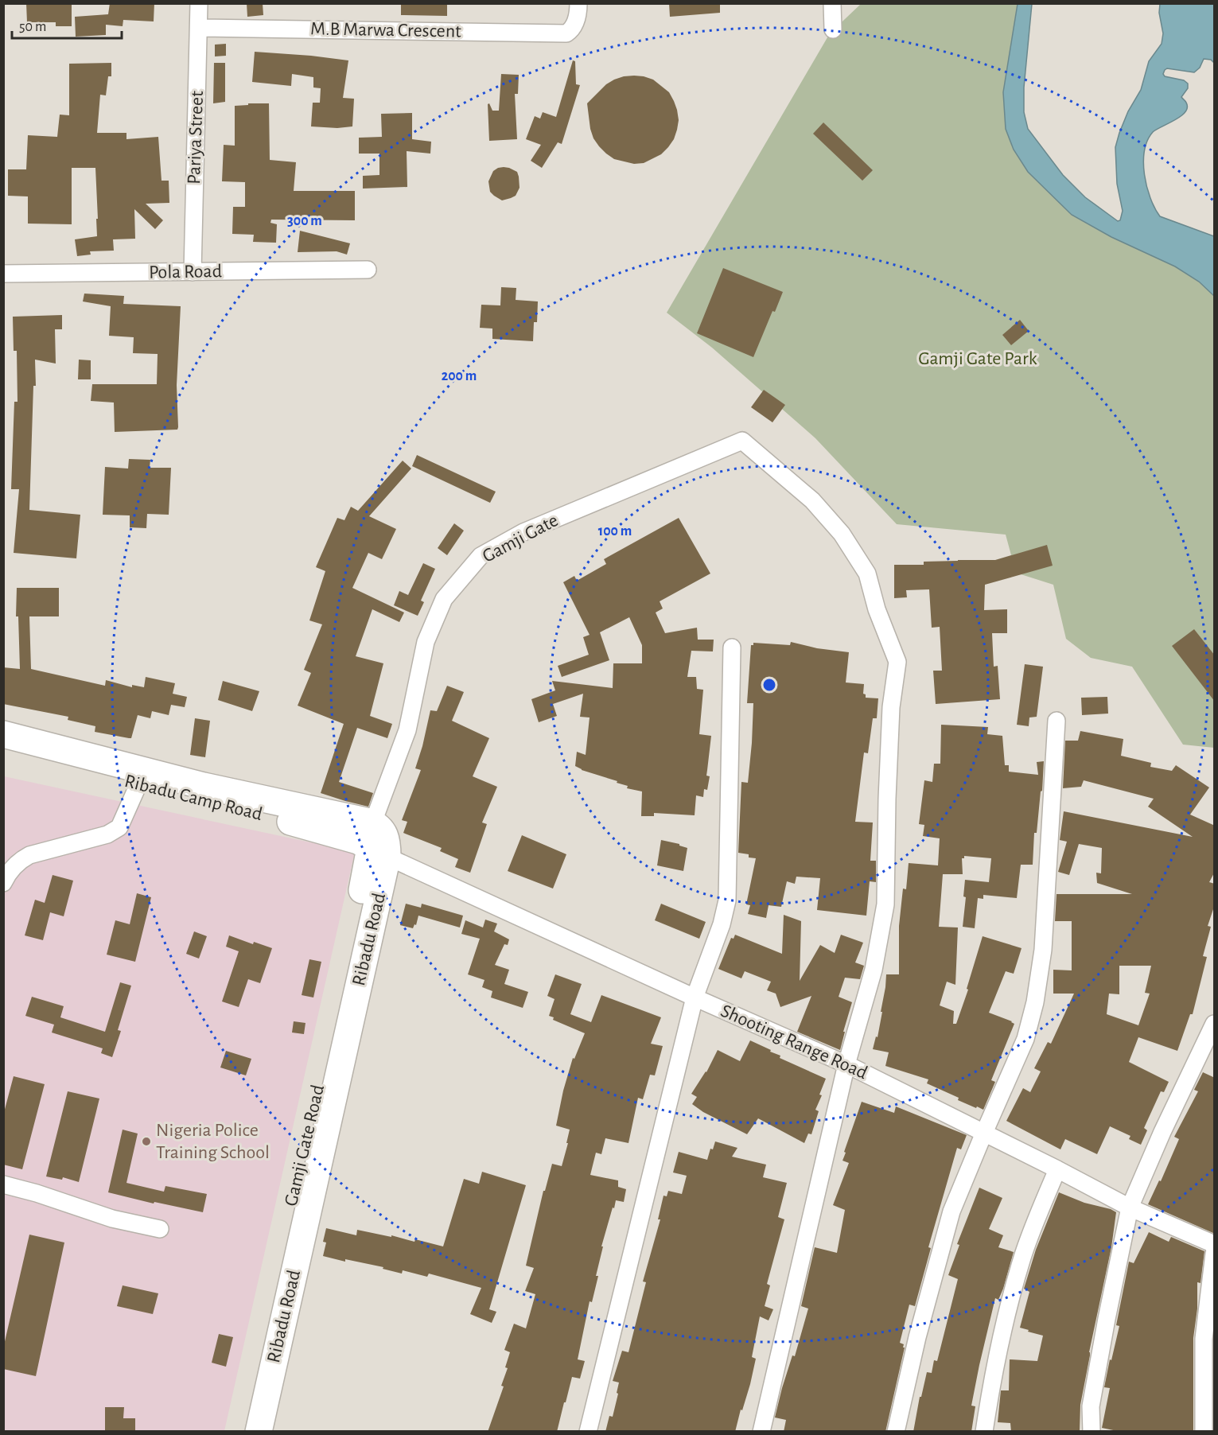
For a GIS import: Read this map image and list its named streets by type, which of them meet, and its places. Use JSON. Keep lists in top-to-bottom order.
{
  "streets": {
    "main road": ["Ribadu Camp Road", "Ribadu Road", "Gamji Gate Road"],
    "street": [
      "M.B Marwa Crescent",
      "Pariya Street",
      "Pola Road",
      "Gamji Gate",
      "Shooting Range Road"
    ]
  },
  "crossings": [
    ["M.B Marwa Crescent", "Pariya Street"],
    ["Pariya Street", "Pola Road"],
    ["Gamji Gate", "Ribadu Camp Road"],
    ["Gamji Gate", "Ribadu Road"],
    ["Gamji Gate", "Shooting Range Road"],
    ["Gamji Gate", "Gamji Gate Road"],
    ["Ribadu Camp Road", "Ribadu Road"],
    ["Ribadu Camp Road", "Shooting Range Road"],
    ["Ribadu Camp Road", "Gamji Gate Road"],
    ["Ribadu Road", "Shooting Range Road"],
    ["Ribadu Road", "Gamji Gate Road"],
    ["Shooting Range Road", "Gamji Gate Road"]
  ],
  "parks": ["Gamji Gate Park"],
  "places": ["Nigeria Police Training School"],
  "scale_bar": "50 m",
  "rings": ["300 m", "200 m", "100 m"]
}
